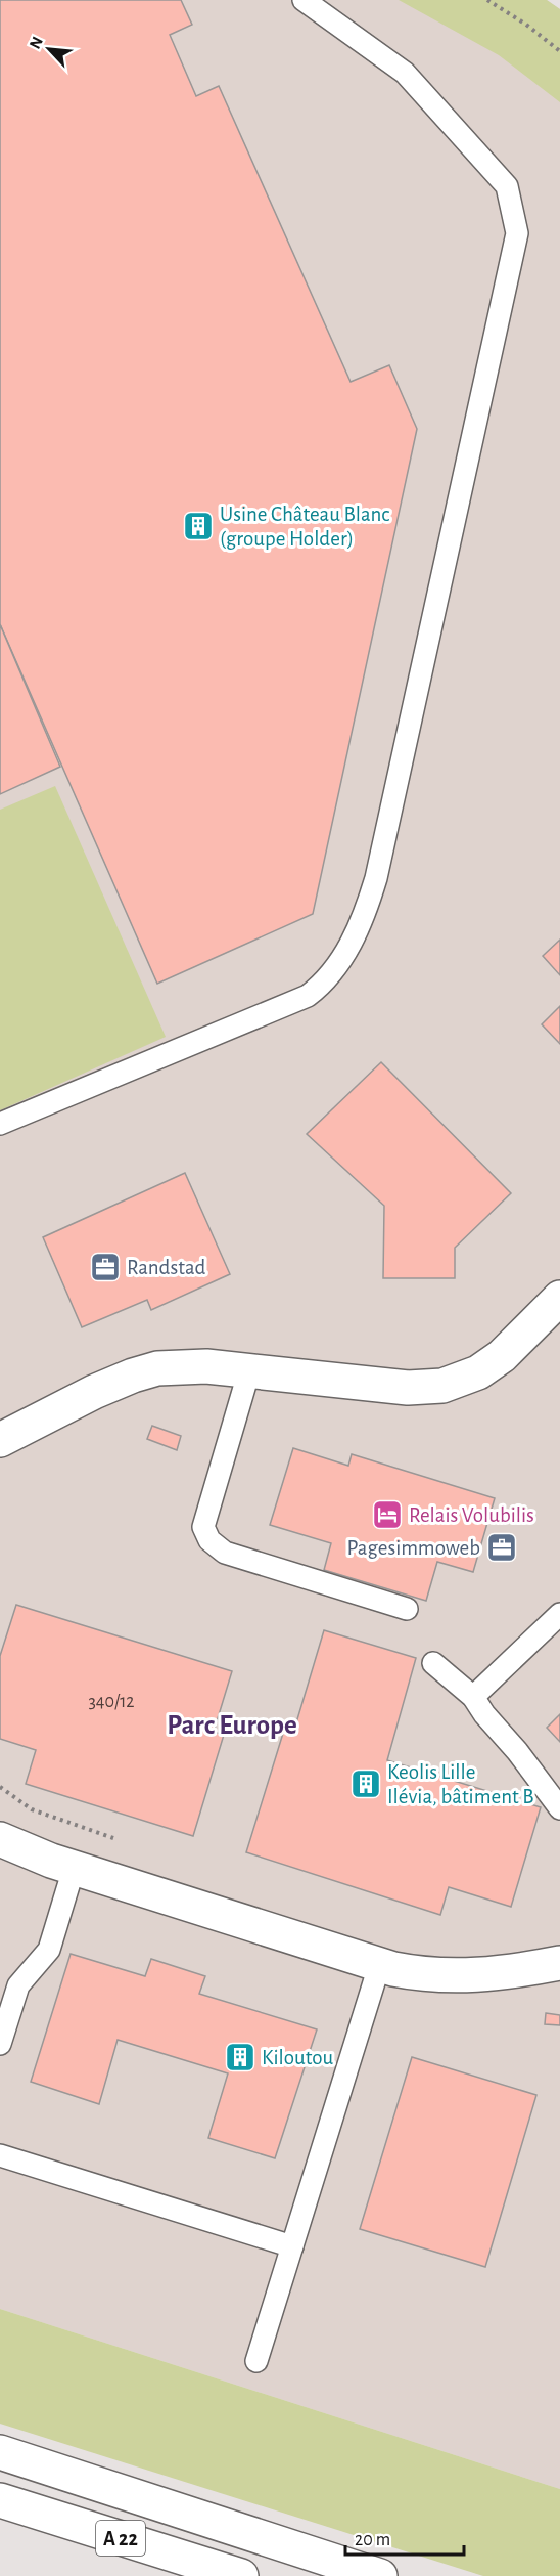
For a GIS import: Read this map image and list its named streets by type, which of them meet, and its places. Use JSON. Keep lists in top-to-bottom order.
{
  "streets": {
    "main road": ["A 22"]
  },
  "districts": ["Parc Europe"],
  "places": {
    "building": ["Usine Château Blanc (groupe Holder)", "Keolis Lille Ilévia, bâtiment B", "Kiloutou"],
    "office": ["Randstad", "Pagesimmoweb"],
    "hotel": ["Relais Volubilis"]
  },
  "house_numbers": ["340/12"],
  "scale_bar": "20 m",
  "north": "top left"
}
